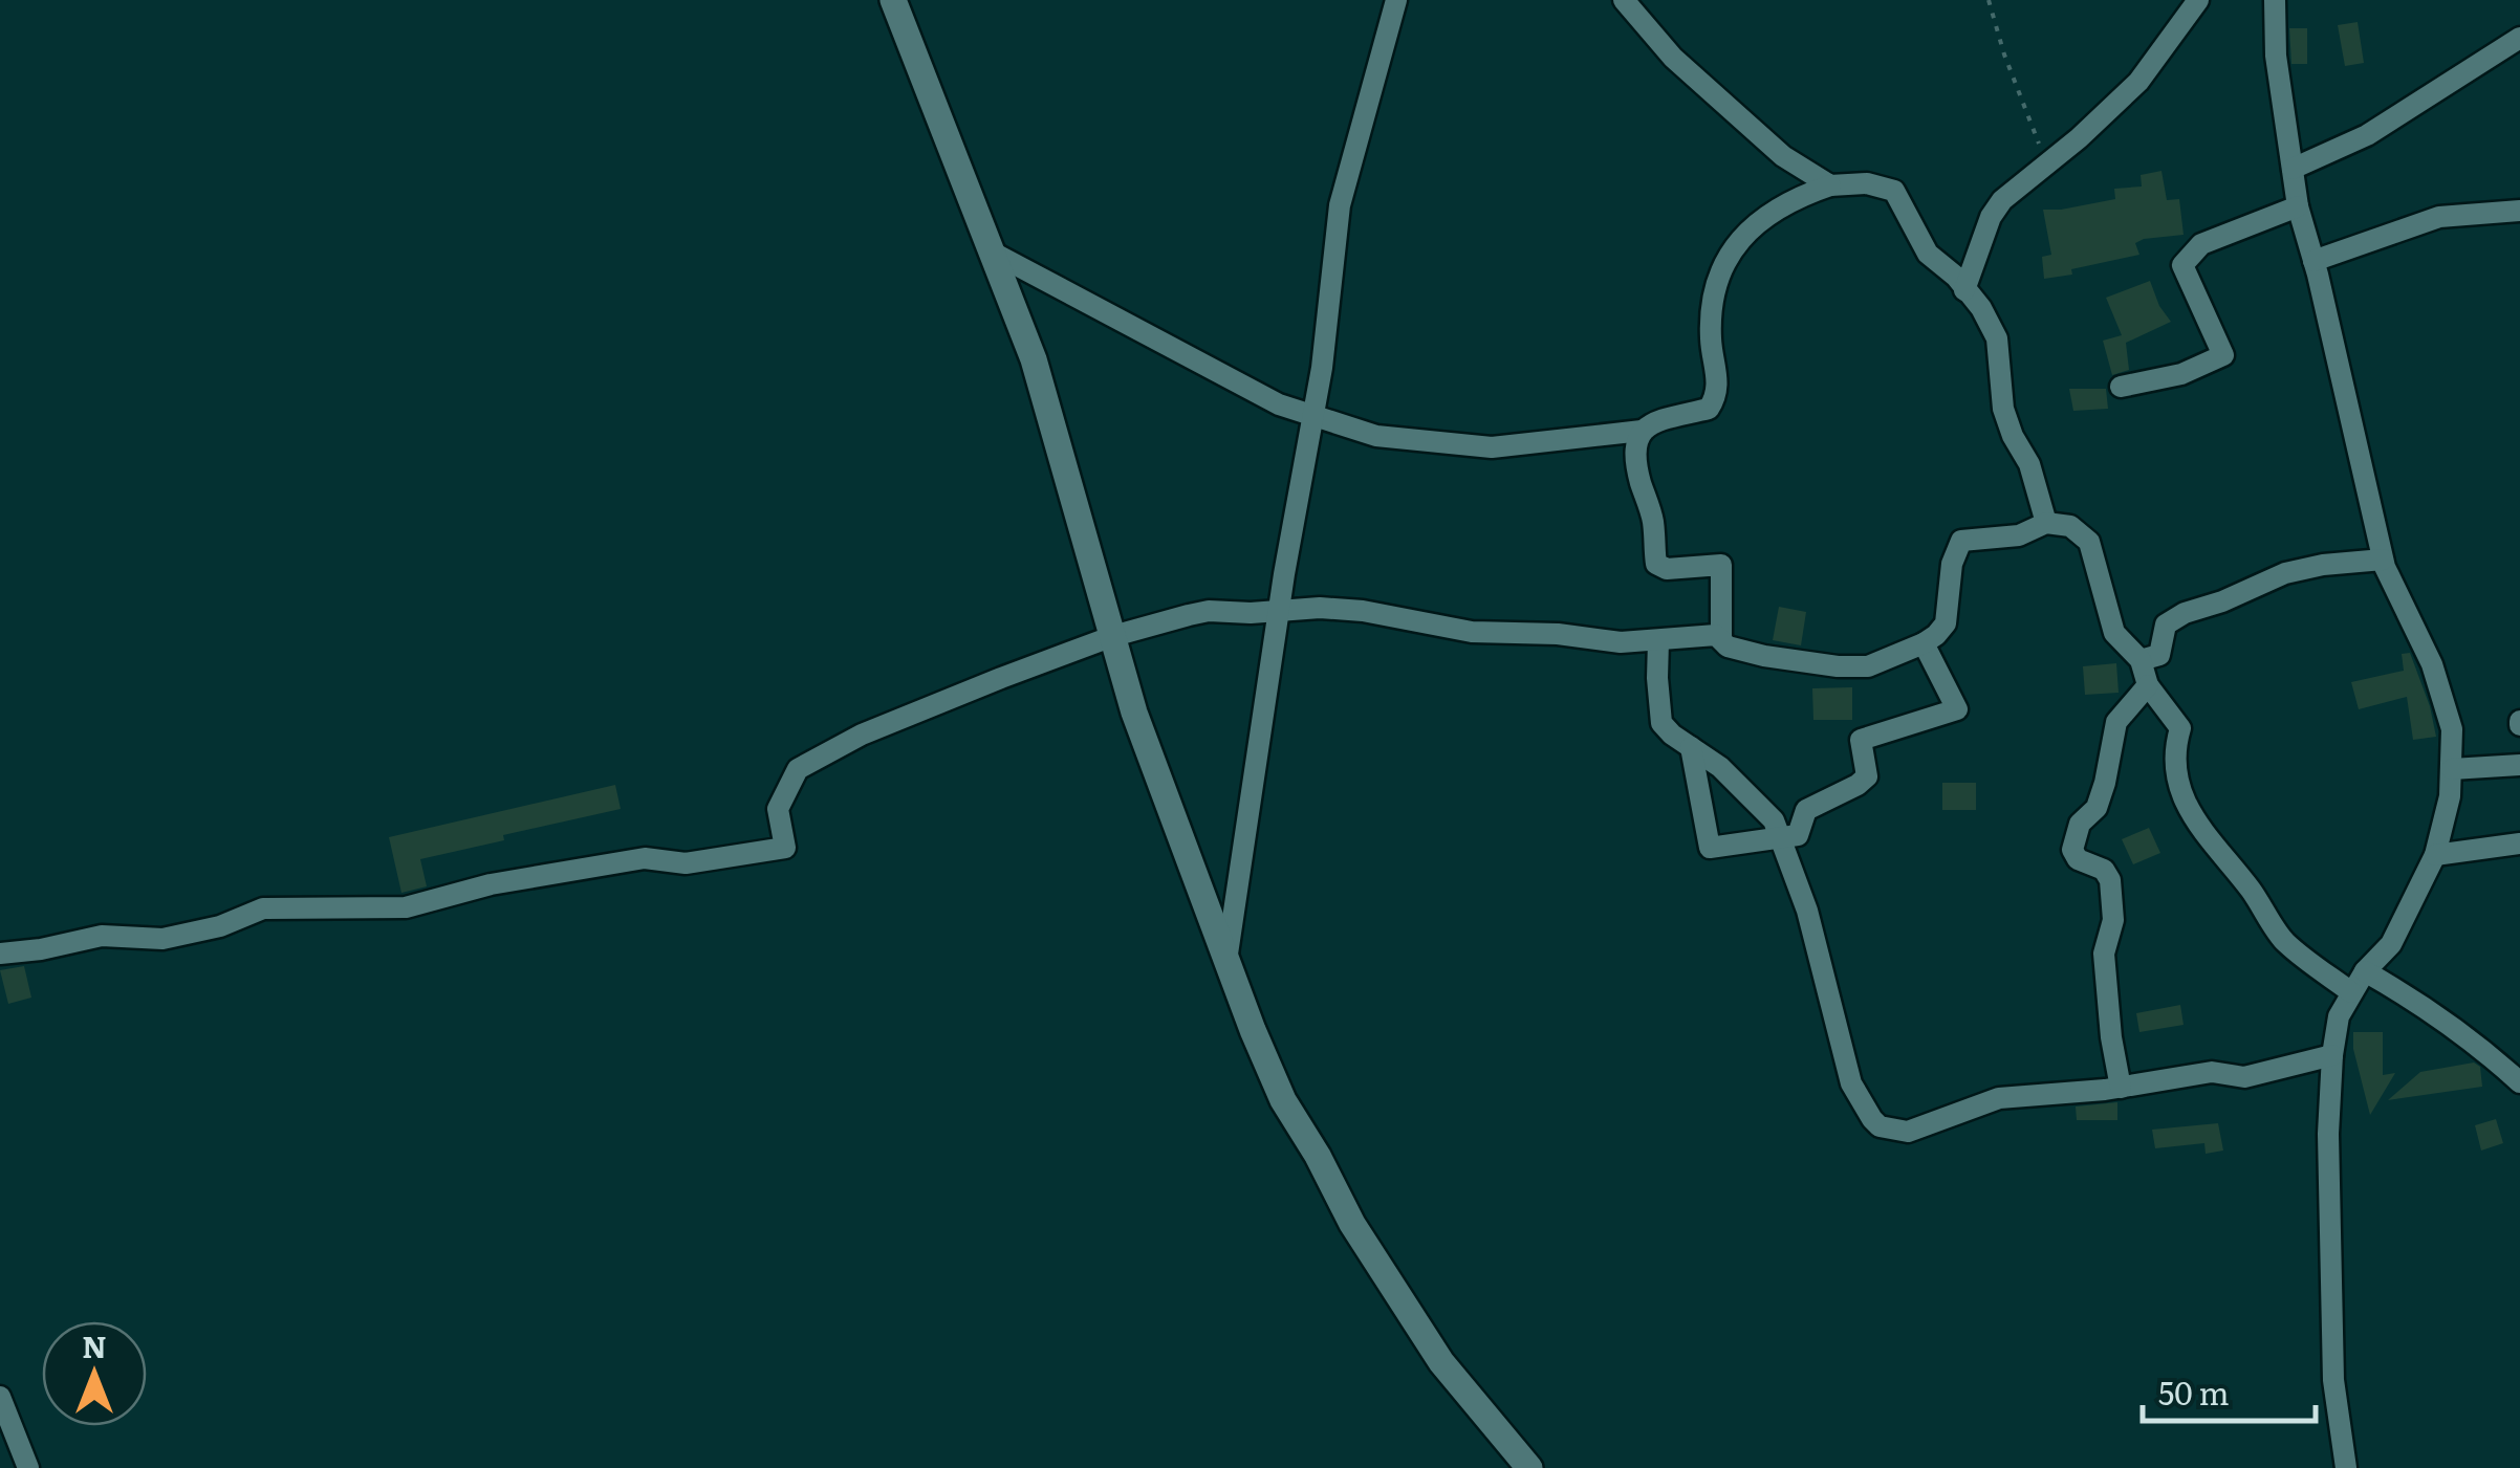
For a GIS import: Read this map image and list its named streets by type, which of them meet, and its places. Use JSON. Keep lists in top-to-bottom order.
{
  "scale_bar": "50 m",
  "north": "top"
}
